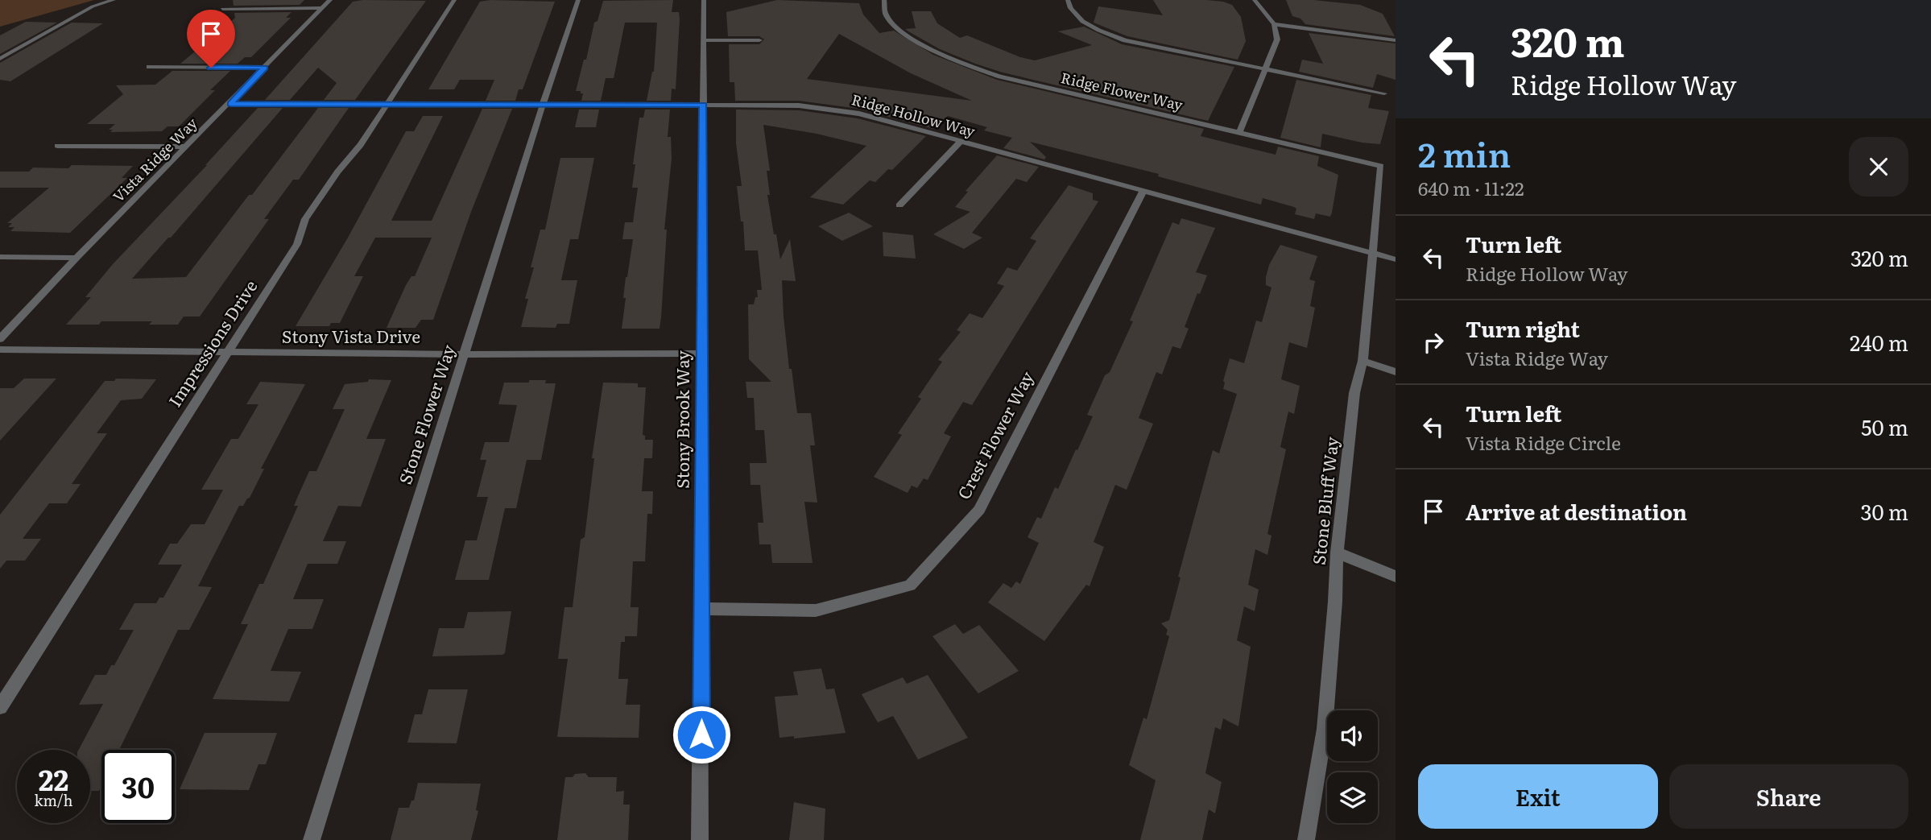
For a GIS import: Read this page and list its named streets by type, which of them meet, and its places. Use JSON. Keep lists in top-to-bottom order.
{
  "streets": {
    "street": [
      "Ridge Flower Way",
      "Ridge Hollow Way",
      "Vista Ridge Way",
      "Stony Vista Drive",
      "Impressions Drive",
      "Stone Flower Way",
      "Stony Brook Way",
      "Crest Flower Way",
      "Stone Bluff Way"
    ]
  },
  "crossings": [
    ["Ridge Flower Way", "Stone Bluff Way"],
    ["Ridge Hollow Way", "Vista Ridge Way"],
    ["Ridge Hollow Way", "Impressions Drive"],
    ["Ridge Hollow Way", "Stone Flower Way"],
    ["Ridge Hollow Way", "Stony Brook Way"],
    ["Ridge Hollow Way", "Crest Flower Way"],
    ["Ridge Hollow Way", "Stone Bluff Way"],
    ["Stony Vista Drive", "Impressions Drive"],
    ["Stony Vista Drive", "Stone Flower Way"],
    ["Stony Vista Drive", "Stony Brook Way"],
    ["Stony Brook Way", "Crest Flower Way"]
  ],
  "page": {
    "turn": ["320 m", "Ridge Hollow Way"],
    "heading": ["2 min", "640 m · 11:22"],
    "list": [
      {
        "name": "Turn left",
        "note": "Ridge Hollow Way",
        "value": "320 m"
      },
      {
        "name": "Turn right",
        "note": "Vista Ridge Way",
        "value": "240 m"
      },
      {
        "name": "Turn left",
        "note": "Vista Ridge Circle",
        "value": "50 m"
      },
      {
        "name": "Arrive at destination",
        "value": "30 m"
      }
    ],
    "speed": "22 km/h",
    "limit": "30",
    "buttons": ["Exit", "Share"]
  }
}
